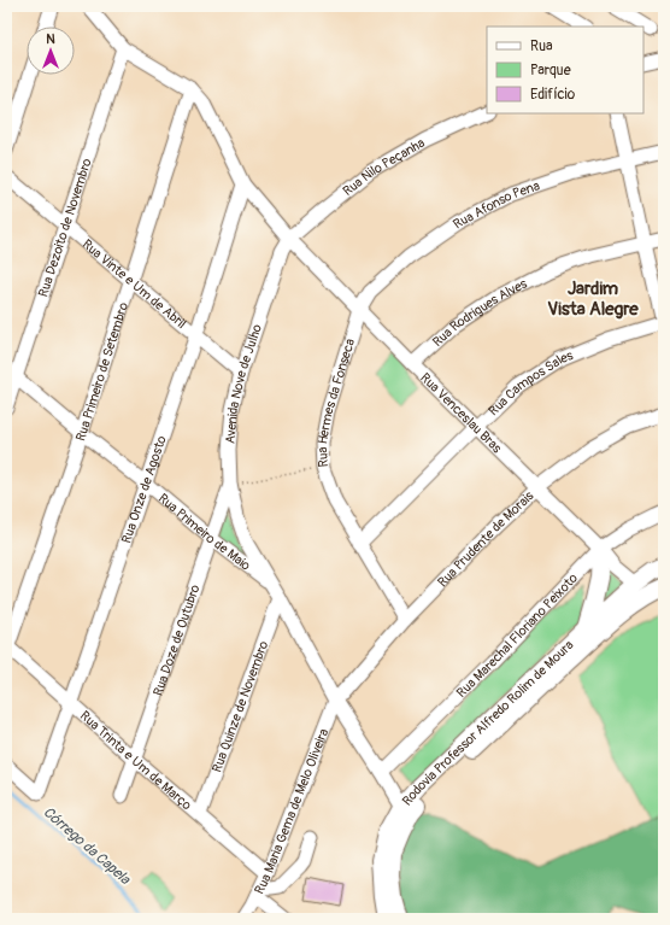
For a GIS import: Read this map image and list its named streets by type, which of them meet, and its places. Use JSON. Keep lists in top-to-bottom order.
{
  "streets": {
    "main road": ["Rodovia Professor Alfredo Rolim de Moura"],
    "street": [
      "Rua Nilo Peçanha",
      "Rua Afonso Pena",
      "Rua Dezoito de Novembro",
      "Rua Vinte e Um de Abril",
      "Rua Rodrigues Alves",
      "Rua Primeiro de Setembro",
      "Avenida Nove de Julho",
      "Rua Campos Sales",
      "Rua Hermes da Fonseca",
      "Rua Venceslau Bras",
      "Rua Onze de Agosto",
      "Rua Primeiro de Maio",
      "Rua Prudente de Morais",
      "Rua Marechal Floriano Peixoto",
      "Rua Doze de Outubro",
      "Rua Quinze de Novembro",
      "Rua Trinta e Um de Março",
      "Rua Maria Gema de Melo Oliveira"
    ]
  },
  "crossings": [
    ["Rua Nilo Peçanha", "Avenida Nove de Julho"],
    ["Rua Nilo Peçanha", "Rua Venceslau Bras"],
    ["Rua Afonso Pena", "Rua Hermes da Fonseca"],
    ["Rua Afonso Pena", "Rua Venceslau Bras"],
    ["Rua Dezoito de Novembro", "Rua Vinte e Um de Abril"],
    ["Rua Dezoito de Novembro", "Rua Primeiro de Maio"],
    ["Rua Vinte e Um de Abril", "Rua Primeiro de Setembro"],
    ["Rua Vinte e Um de Abril", "Avenida Nove de Julho"],
    ["Rua Vinte e Um de Abril", "Rua Onze de Agosto"],
    ["Rua Rodrigues Alves", "Rua Venceslau Bras"],
    ["Rua Primeiro de Setembro", "Rua Primeiro de Maio"],
    ["Rua Primeiro de Setembro", "Rua Trinta e Um de Março"],
    ["Avenida Nove de Julho", "Rua Venceslau Bras"],
    ["Avenida Nove de Julho", "Rua Primeiro de Maio"],
    ["Avenida Nove de Julho", "Rua Prudente de Morais"],
    ["Avenida Nove de Julho", "Rua Marechal Floriano Peixoto"],
    ["Avenida Nove de Julho", "Rua Doze de Outubro"],
    ["Avenida Nove de Julho", "Rua Quinze de Novembro"],
    ["Avenida Nove de Julho", "Rodovia Professor Alfredo Rolim de Moura"],
    ["Avenida Nove de Julho", "Rua Maria Gema de Melo Oliveira"],
    ["Rua Campos Sales", "Rua Hermes da Fonseca"],
    ["Rua Campos Sales", "Rua Venceslau Bras"],
    ["Rua Hermes da Fonseca", "Rua Venceslau Bras"],
    ["Rua Hermes da Fonseca", "Rua Prudente de Morais"],
    ["Rua Venceslau Bras", "Rua Prudente de Morais"],
    ["Rua Venceslau Bras", "Rua Marechal Floriano Peixoto"],
    ["Rua Venceslau Bras", "Rodovia Professor Alfredo Rolim de Moura"],
    ["Rua Onze de Agosto", "Rua Primeiro de Maio"],
    ["Rua Onze de Agosto", "Rua Trinta e Um de Março"],
    ["Rua Primeiro de Maio", "Rua Doze de Outubro"],
    ["Rua Prudente de Morais", "Rua Maria Gema de Melo Oliveira"],
    ["Rua Doze de Outubro", "Rua Trinta e Um de Março"],
    ["Rua Quinze de Novembro", "Rua Trinta e Um de Março"],
    ["Rua Trinta e Um de Março", "Rua Maria Gema de Melo Oliveira"]
  ],
  "districts": ["Jardim Vista Alegre"],
  "water": ["Córrego da Capela"],
  "legend": ["Rua", "Parque", "Edifício"],
  "north": "top"
}
